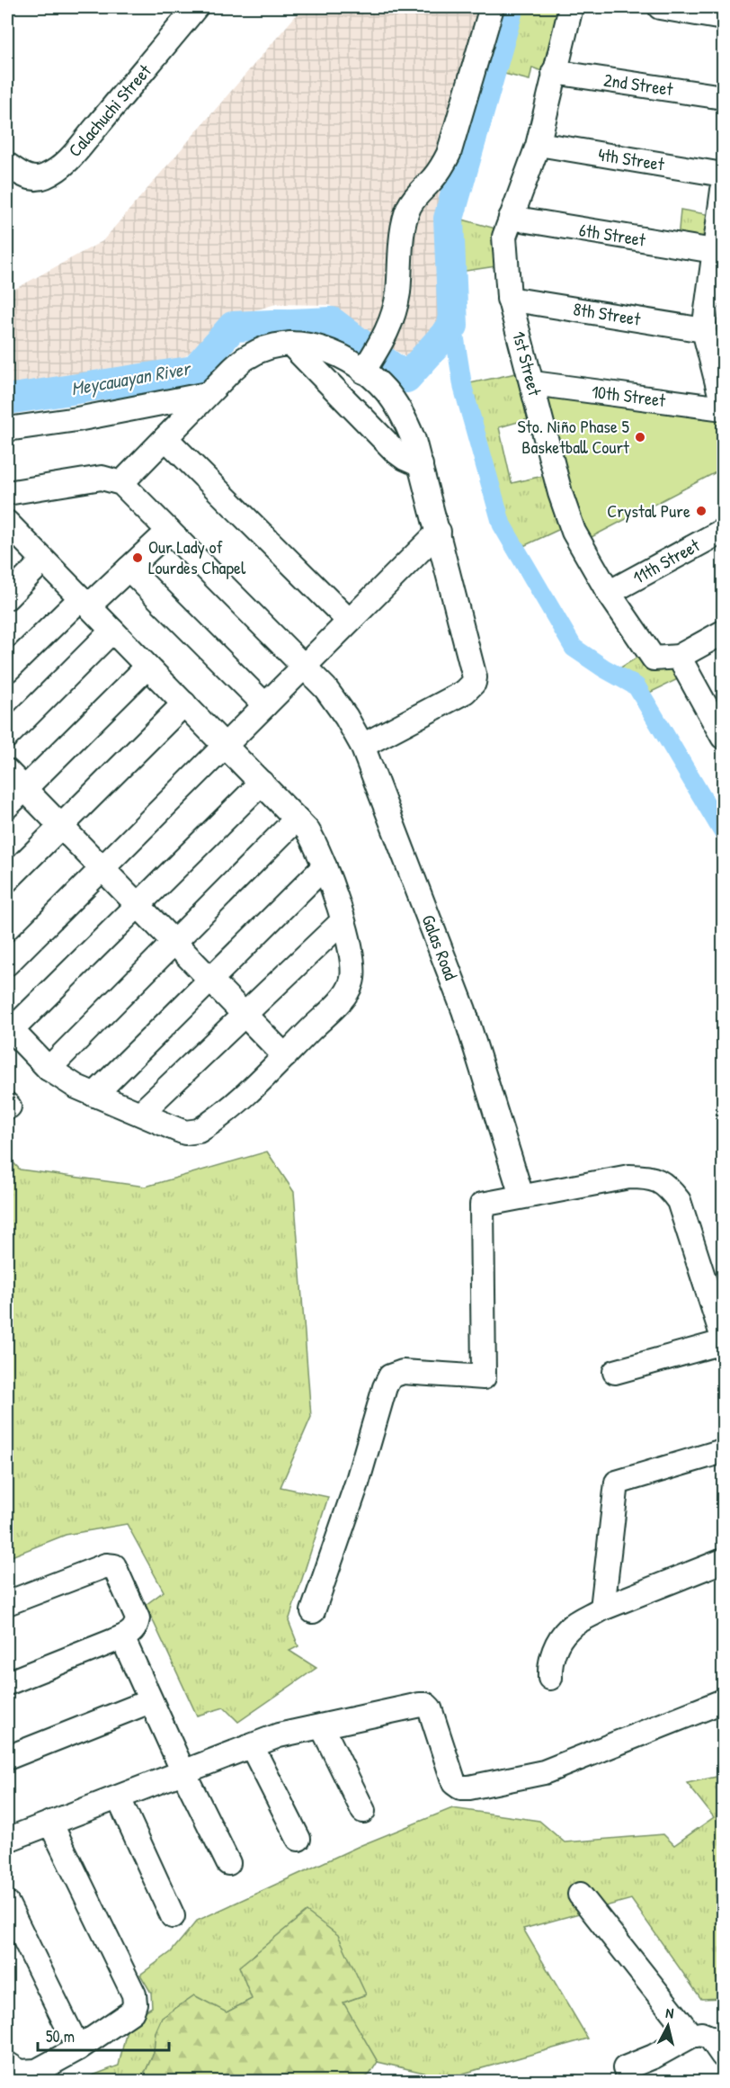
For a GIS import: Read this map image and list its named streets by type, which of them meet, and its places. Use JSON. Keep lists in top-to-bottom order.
{
  "streets": {
    "street": [
      "2nd Street",
      "Calachuchi Street",
      "4th Street",
      "6th Street",
      "8th Street",
      "1st Street",
      "10th Street",
      "11th Street",
      "Galas Road"
    ]
  },
  "crossings": [
    ["2nd Street", "1st Street"],
    ["4th Street", "1st Street"],
    ["6th Street", "1st Street"],
    ["8th Street", "1st Street"],
    ["1st Street", "10th Street"],
    ["1st Street", "11th Street"]
  ],
  "water": ["Meycauayan River"],
  "places": ["Sto. Niño Phase 5 Basketball Court", "Crystal Pure", "Our Lady of Lourdes Chapel"],
  "scale_bar": "50 m",
  "north": "top"
}
